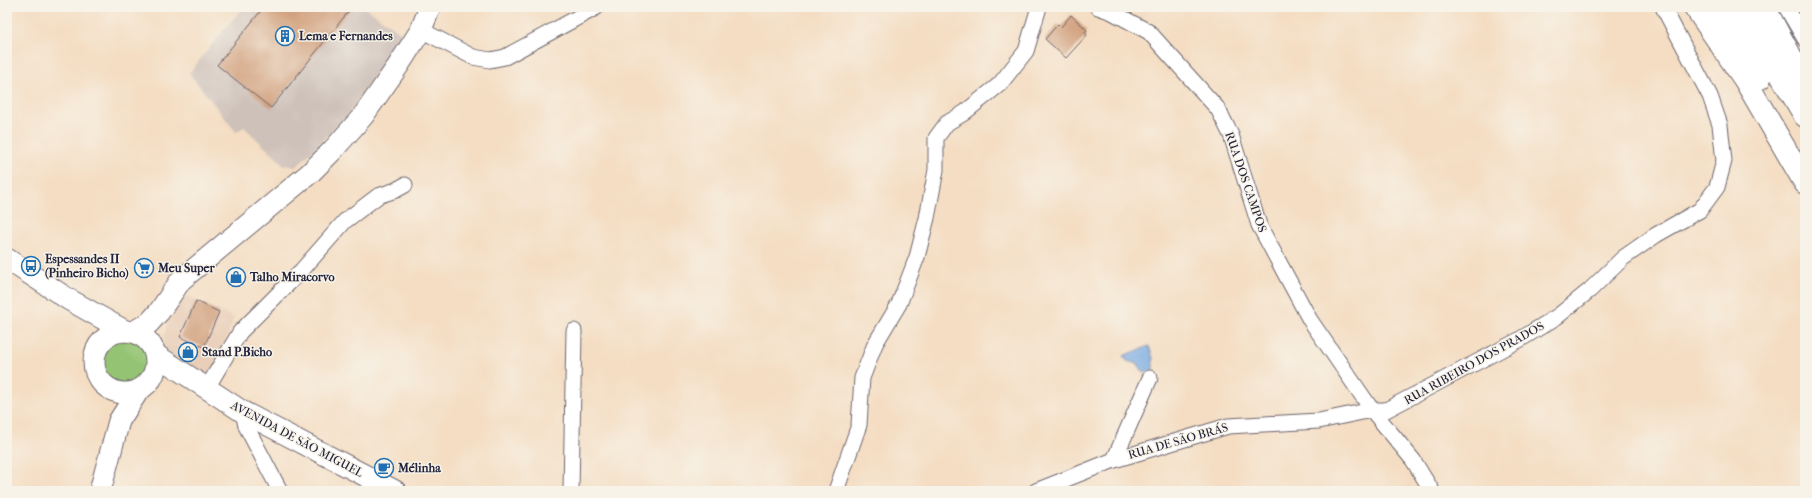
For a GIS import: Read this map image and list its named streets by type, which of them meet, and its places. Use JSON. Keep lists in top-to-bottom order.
{
  "streets": {
    "main road": ["AVENIDA DE SÃO MIGUEL"],
    "street": ["RUA DOS CAMPOS", "RUA RIBEIRO DOS PRADOS", "RUA DE SÃO BRÁS"]
  },
  "crossings": [
    ["RUA DOS CAMPOS", "RUA RIBEIRO DOS PRADOS"],
    ["RUA DOS CAMPOS", "RUA DE SÃO BRÁS"],
    ["RUA RIBEIRO DOS PRADOS", "RUA DE SÃO BRÁS"]
  ],
  "places": {
    "building": ["Lema e Fernandes"],
    "bus stop": ["Espessandes II (Pinheiro Bicho)"],
    "supermarket": ["Meu Super"],
    "shop": ["Talho Miracorvo", "Stand P.Bicho"],
    "cafe": ["Mélinha"]
  }
}
